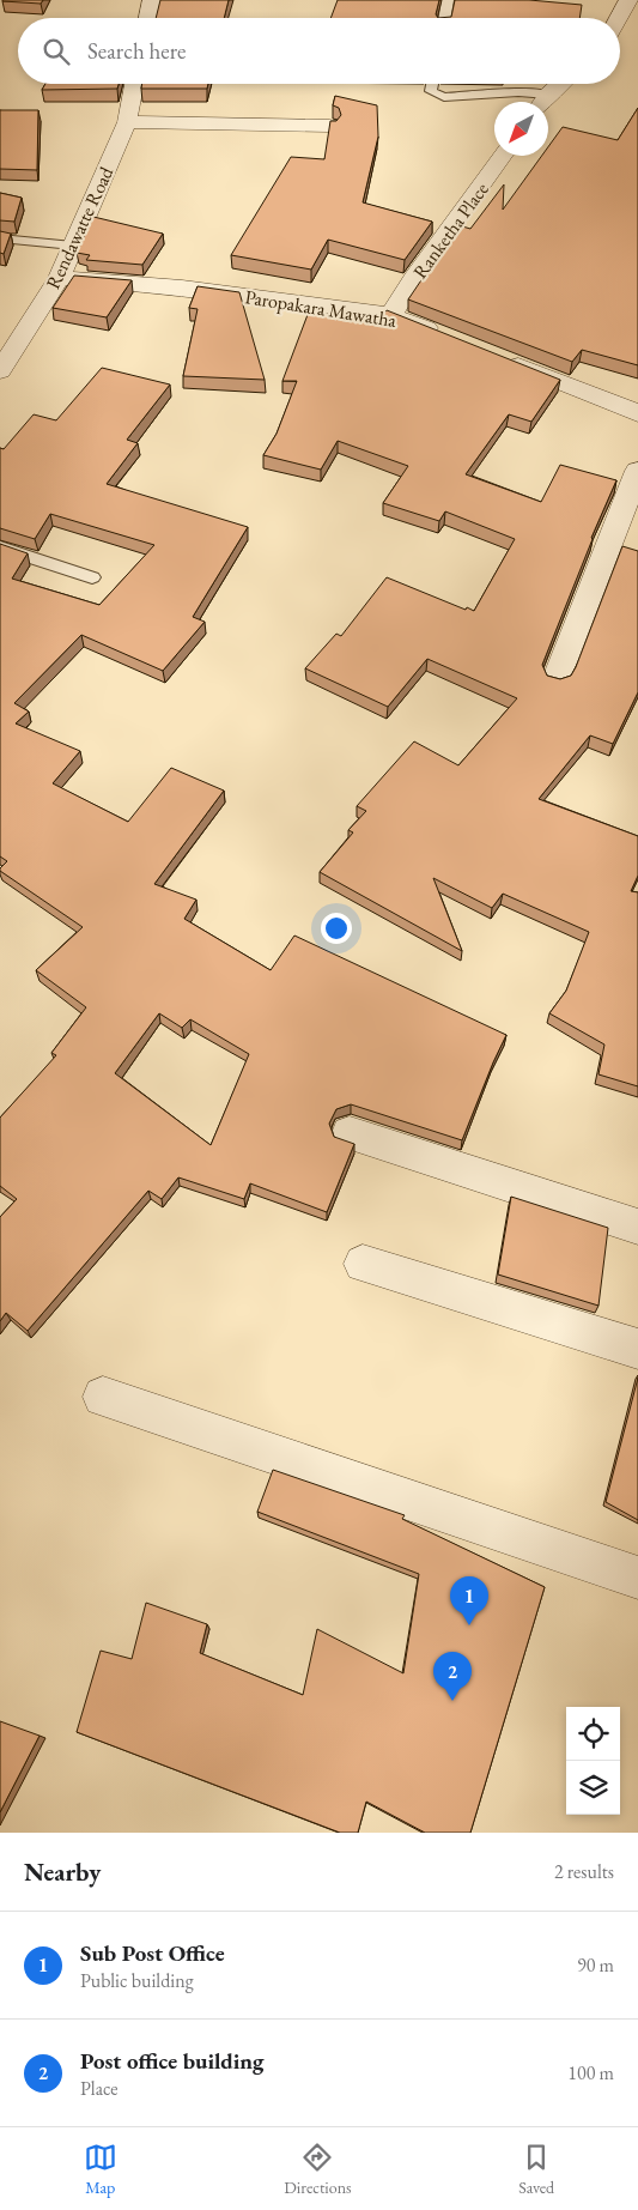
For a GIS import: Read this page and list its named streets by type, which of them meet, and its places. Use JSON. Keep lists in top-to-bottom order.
{
  "streets": {
    "street": ["Rendawatte Road", "Ranketha Place", "Paropakara Mawatha"]
  },
  "crossings": [
    ["Rendawatte Road", "Paropakara Mawatha"],
    ["Ranketha Place", "Paropakara Mawatha"]
  ],
  "north": "bottom left",
  "page": {
    "search": "Search here",
    "pins": ["1", "2"],
    "heading": ["Nearby", "2 results"],
    "list": [
      {
        "mark": "1",
        "name": "Sub Post Office",
        "note": "Public building",
        "value": "90 m"
      },
      {
        "mark": "2",
        "name": "Post office building",
        "note": "Place",
        "value": "100 m"
      }
    ],
    "nav": ["Map", "Directions", "Saved"]
  }
}
